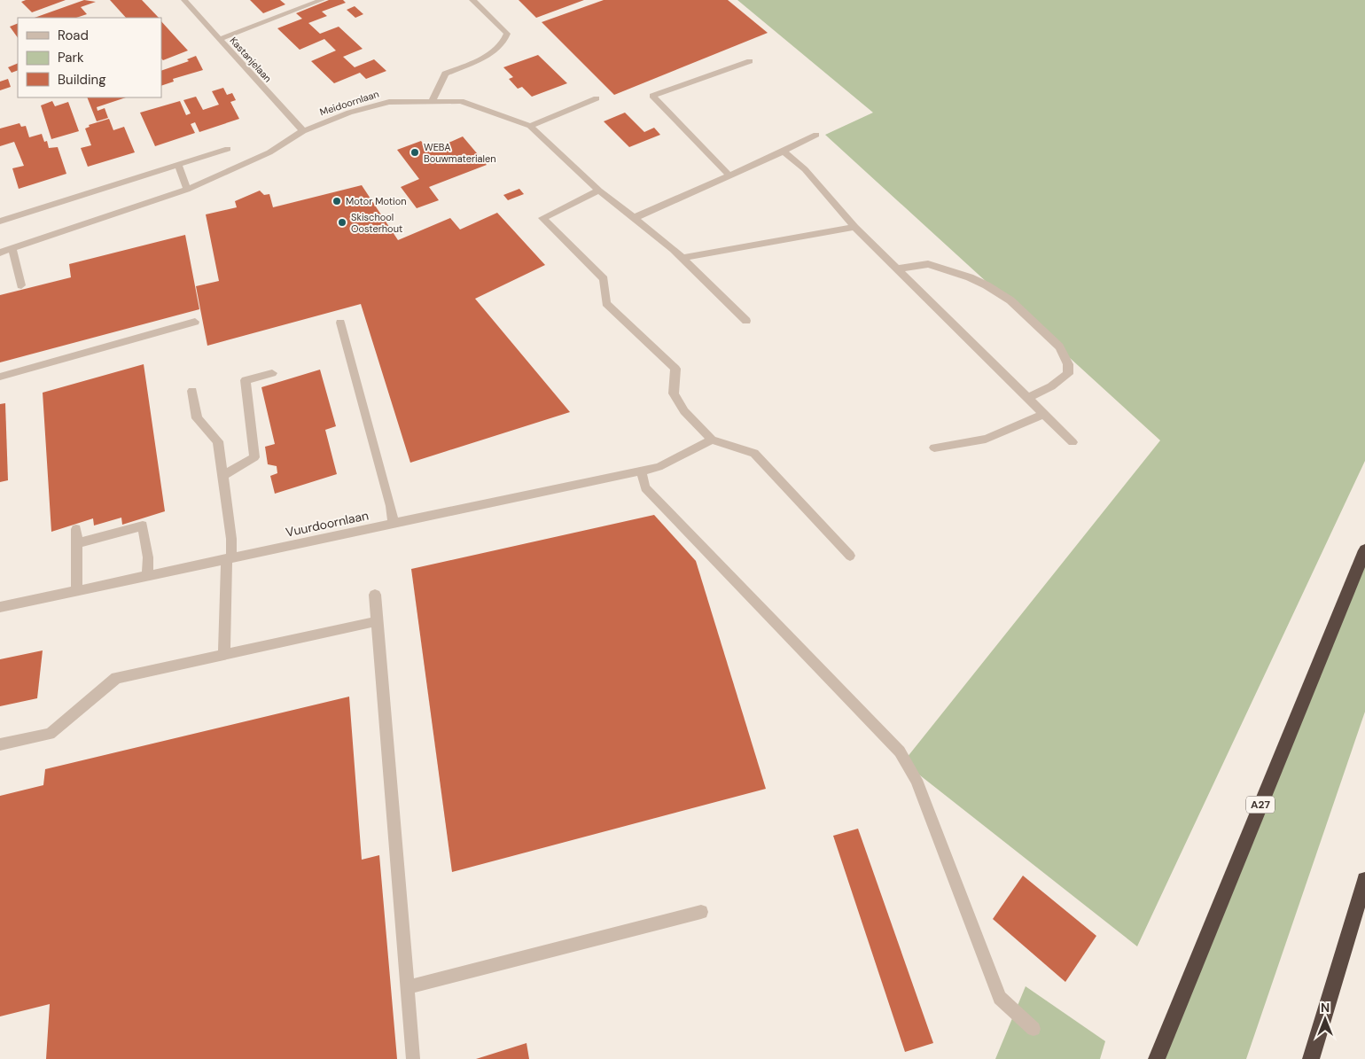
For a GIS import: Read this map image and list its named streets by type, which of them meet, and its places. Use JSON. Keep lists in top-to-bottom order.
{
  "streets": {
    "highway": ["A27"],
    "street": ["Kastanjelaan", "Meidoornlaan", "Vuurdoornlaan"]
  },
  "crossings": [
    ["Kastanjelaan", "Meidoornlaan"]
  ],
  "places": ["WEBA Bouwmaterialen", "Motor Motion", "Skischool Oosterhout"],
  "legend": ["Road", "Park", "Building"],
  "north": "top"
}
